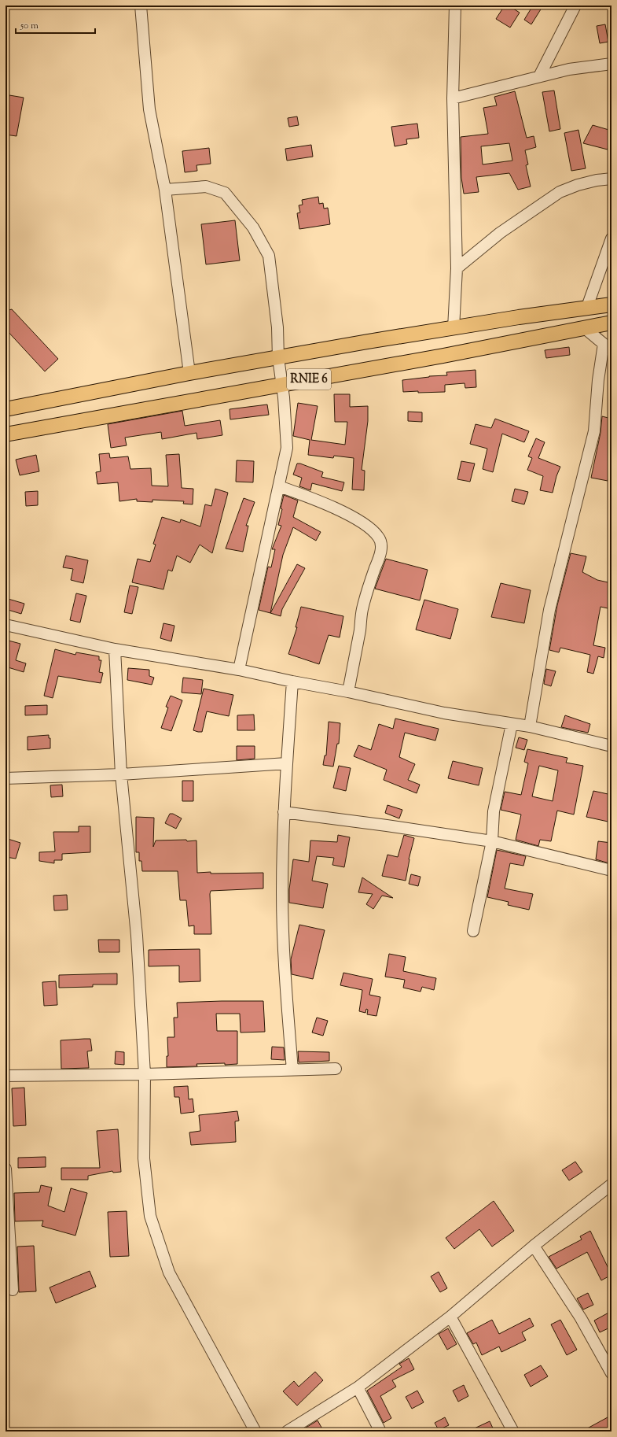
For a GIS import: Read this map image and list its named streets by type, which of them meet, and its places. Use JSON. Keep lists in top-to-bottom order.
{
  "streets": {
    "main road": ["RNIE 6"]
  },
  "scale_bar": "50 m"
}
